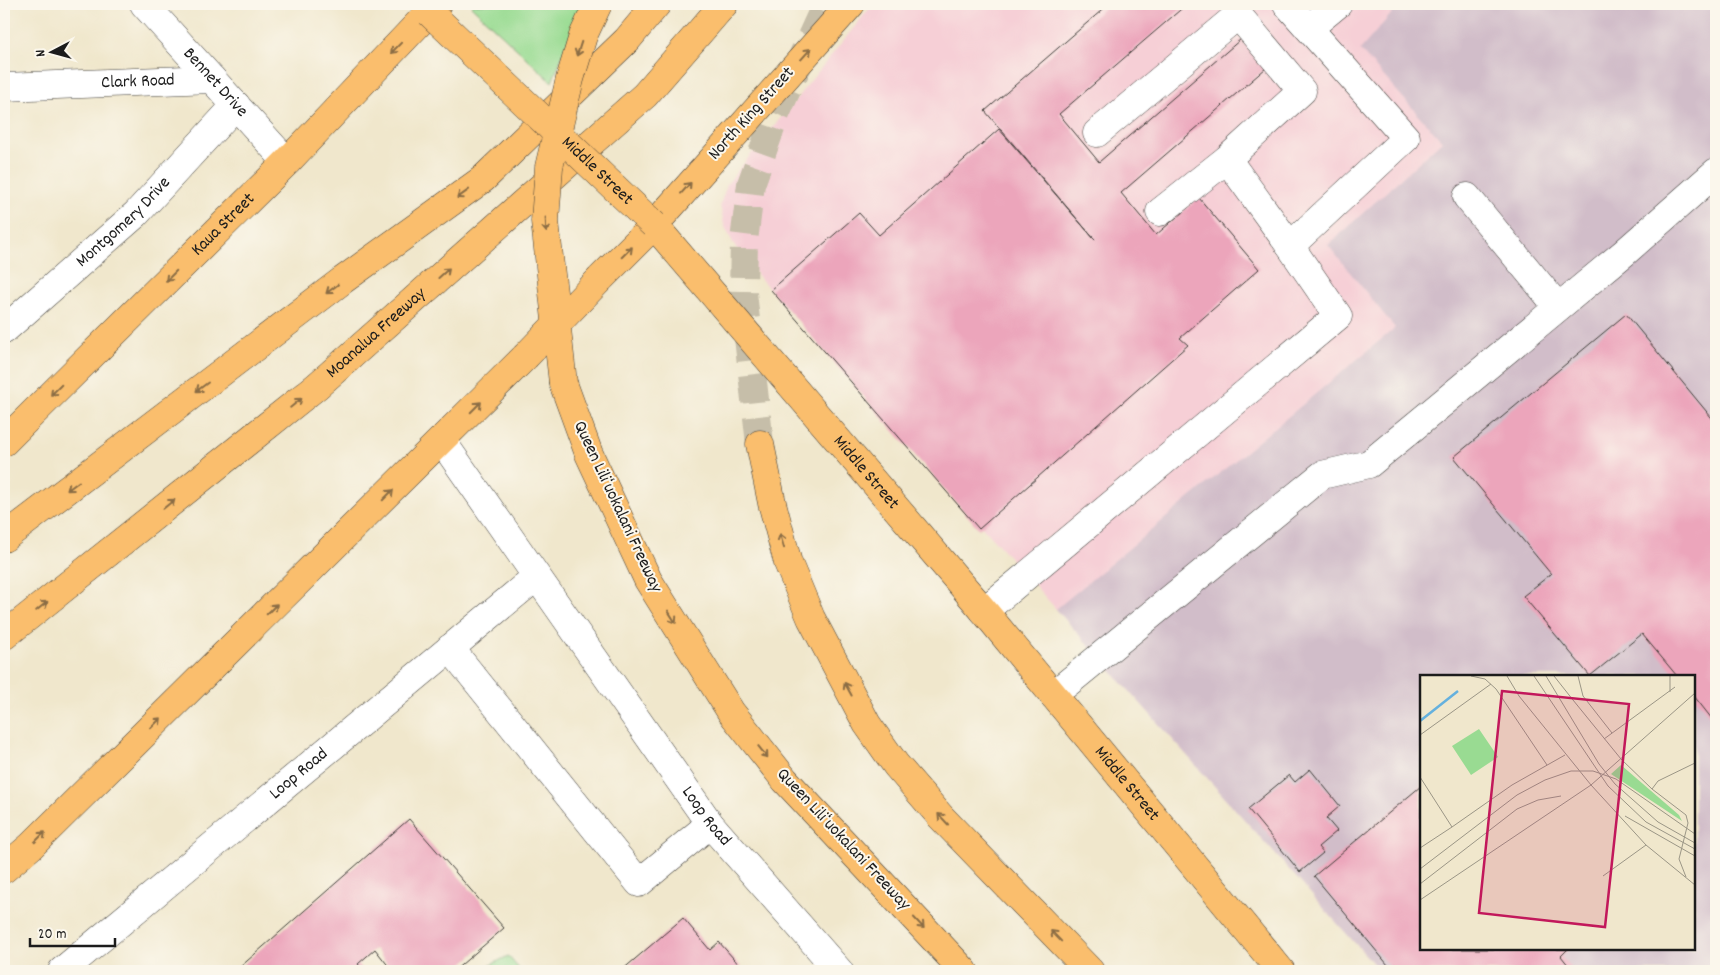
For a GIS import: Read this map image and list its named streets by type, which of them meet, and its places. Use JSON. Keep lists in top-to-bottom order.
{
  "streets": {
    "main road": [
      "North King Street",
      "Middle Street",
      "Kaua Street",
      "Moanalua Freeway",
      "Queen Liliʻuokalani Freeway"
    ],
    "street": [
      "Clark Road",
      "Bennet Drive",
      "Montgomery Drive",
      "Loop Road"
    ]
  },
  "crossings": [
    ["Clark Road", "Bennet Drive"],
    ["Bennet Drive", "Montgomery Drive"],
    ["Bennet Drive", "Kaua Street"],
    ["North King Street", "Middle Street"],
    ["North King Street", "Loop Road"],
    ["Middle Street", "Kaua Street"]
  ],
  "scale_bar": "20 m",
  "north": "left"
}
